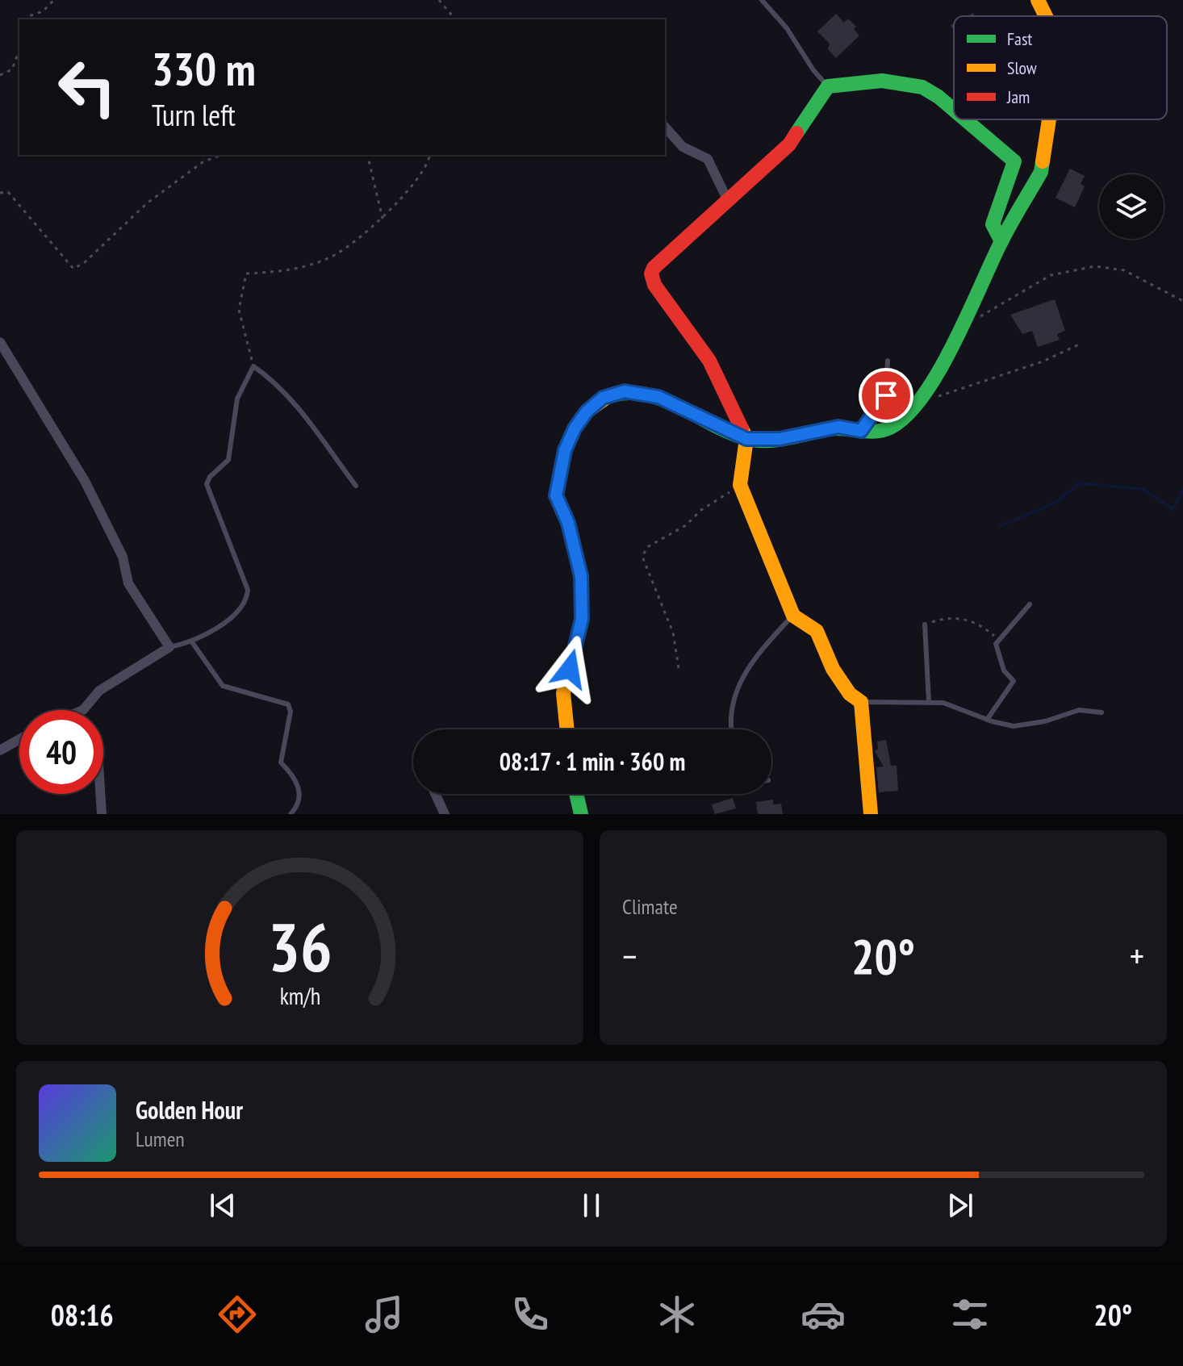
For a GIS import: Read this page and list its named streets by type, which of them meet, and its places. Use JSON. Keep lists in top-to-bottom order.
{
  "legend": ["Fast", "Slow", "Jam"],
  "page": {
    "turn": ["330 m", "Turn left"],
    "limit": "40",
    "trip": "08:17 · 1 min · 360 m",
    "tile": "Climate",
    "heat": ["−", "20°", "+"],
    "song": ["Golden Hour", "Lumen"],
    "tabs": ["08:16", "20°"],
    "gauge": ["36", "km/h"]
  }
}
